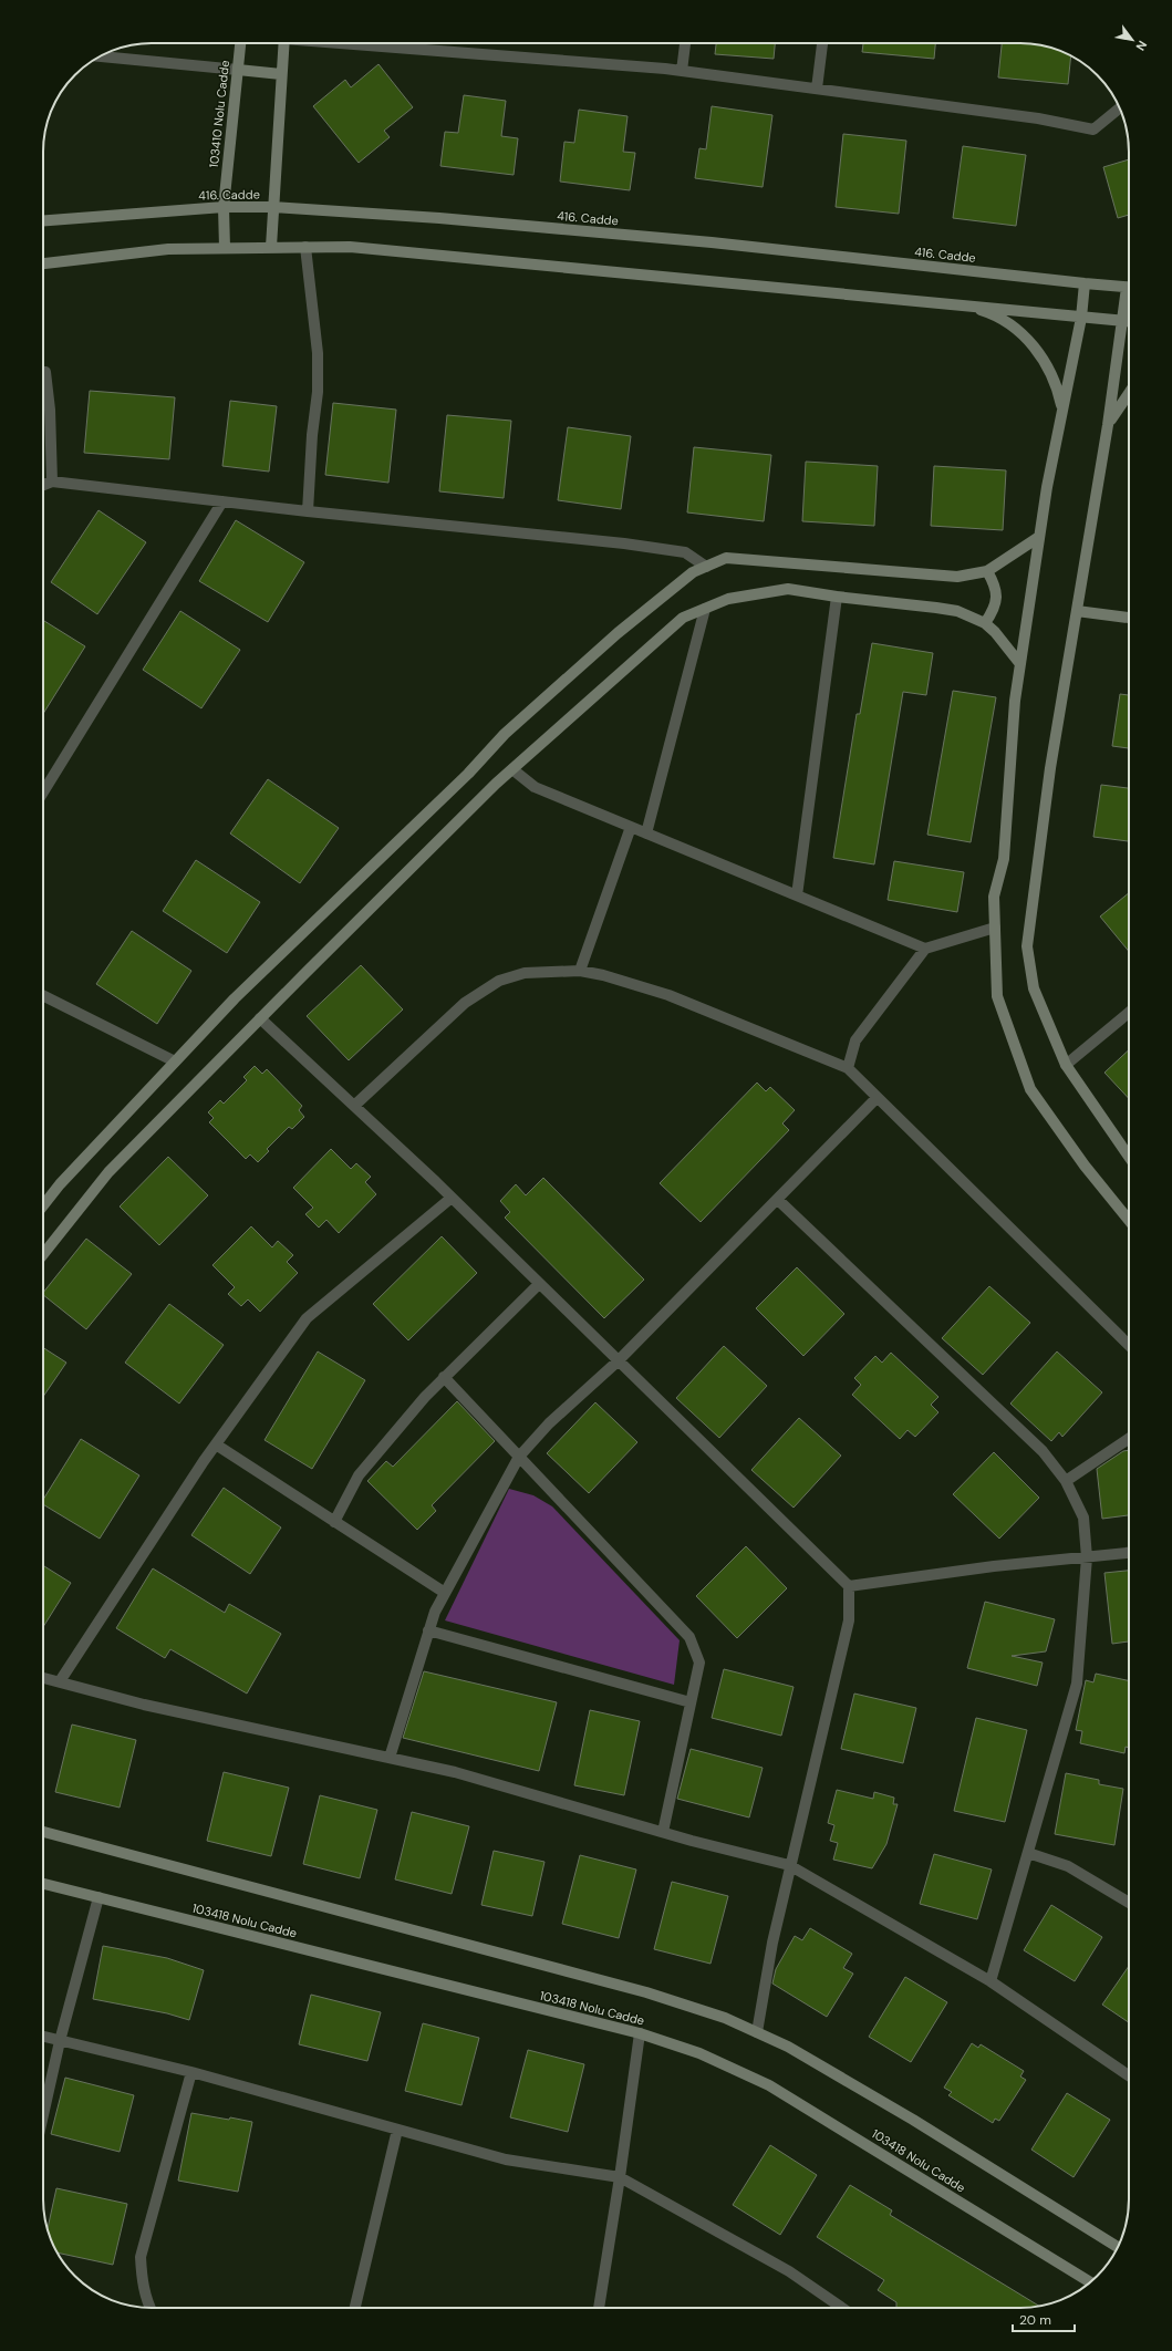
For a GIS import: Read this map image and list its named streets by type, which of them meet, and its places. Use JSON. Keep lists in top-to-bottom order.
{
  "streets": {
    "main road": ["103410 Nolu Cadde", "416. Cadde", "103418 Nolu Cadde"]
  },
  "crossings": [
    ["103410 Nolu Cadde", "416. Cadde"]
  ],
  "scale_bar": "20 m",
  "north": "bottom right"
}
